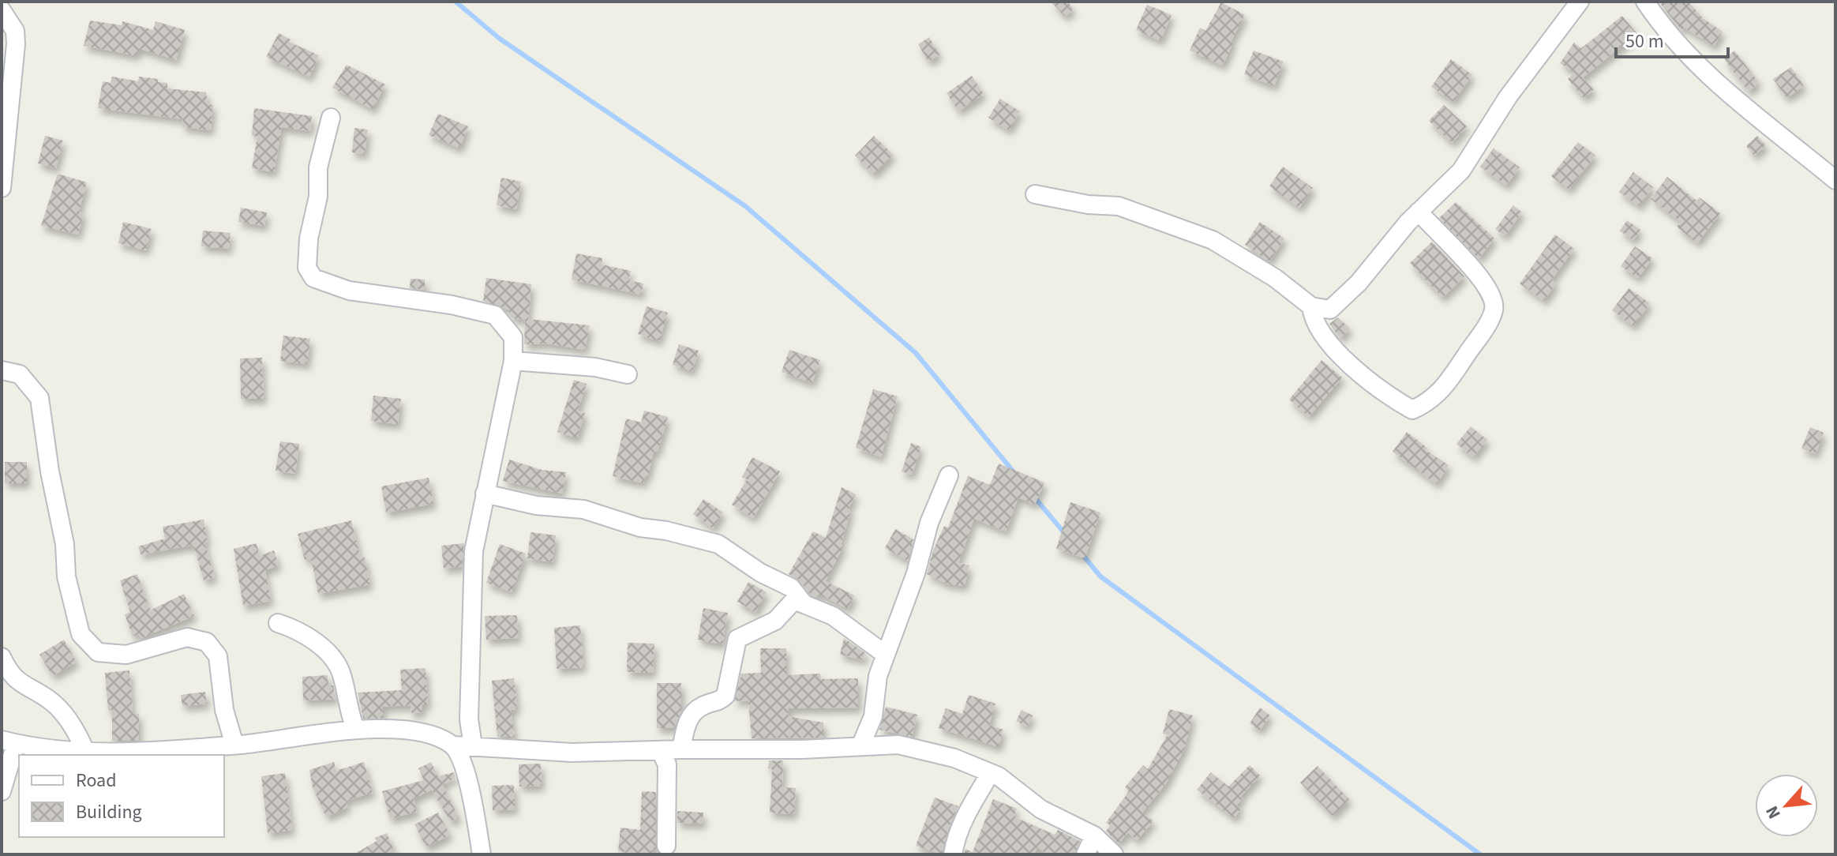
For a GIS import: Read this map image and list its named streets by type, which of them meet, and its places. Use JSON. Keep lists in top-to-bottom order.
{
  "legend": ["Road", "Building"],
  "scale_bar": "50 m",
  "north": "bottom left"
}
